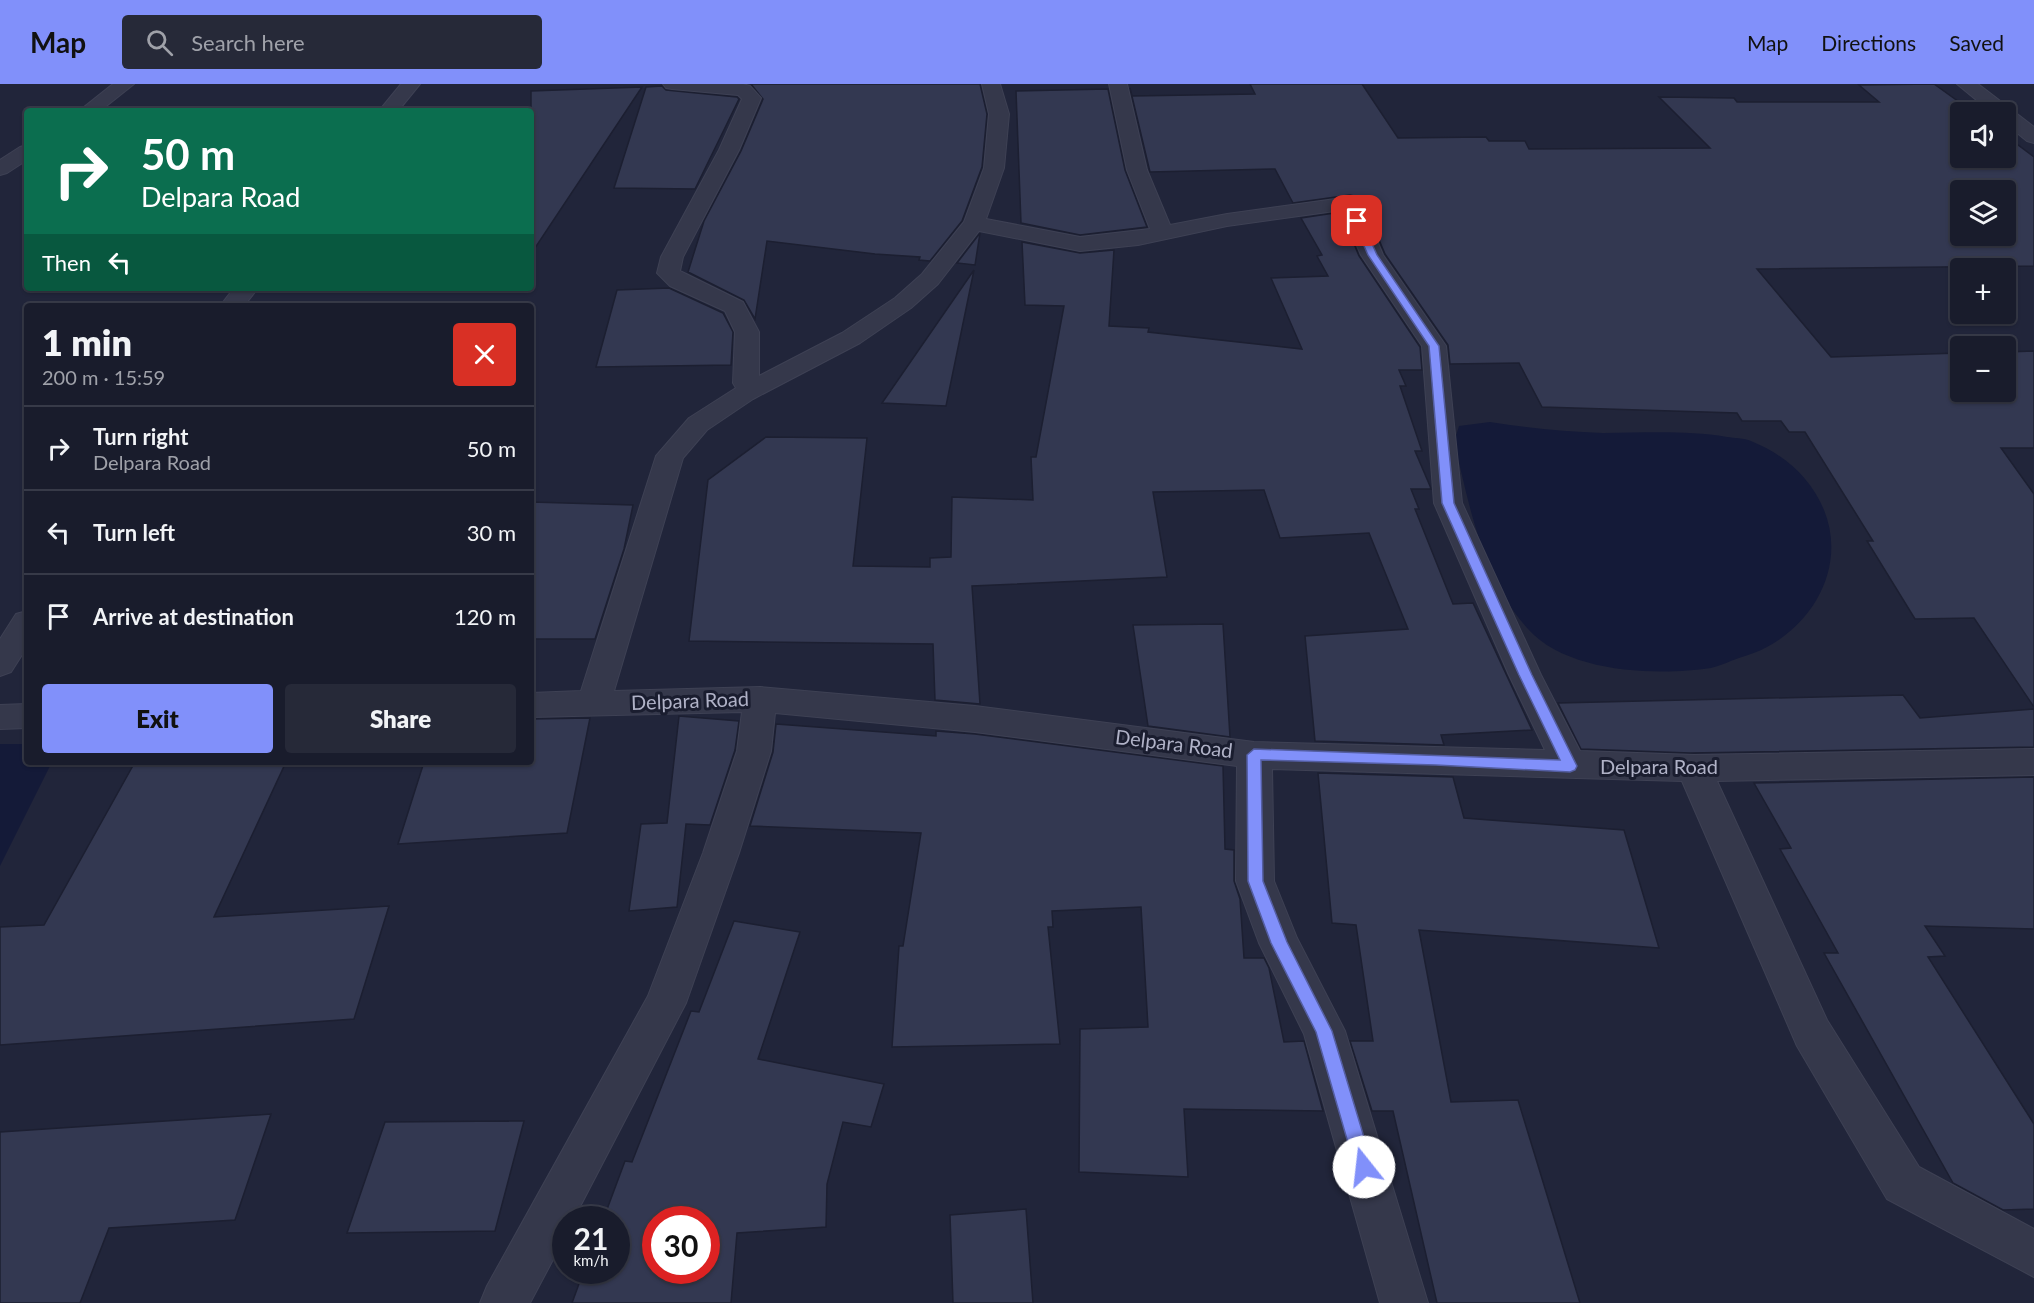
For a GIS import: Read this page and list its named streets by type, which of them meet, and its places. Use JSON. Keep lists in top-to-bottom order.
{
  "streets": {
    "street": ["Delpara Road"]
  },
  "page": {
    "header": "Map",
    "search": "Search here",
    "nav": ["Map", "Directions", "Saved"],
    "map_buttons": ["+", "−"],
    "turn": ["50 m", "Delpara Road"],
    "then": "Then",
    "heading": ["1 min", "200 m · 15:59"],
    "list": [
      {
        "name": "Turn right",
        "note": "Delpara Road",
        "value": "50 m"
      },
      {
        "name": "Turn left",
        "value": "30 m"
      },
      {
        "name": "Arrive at destination",
        "value": "120 m"
      }
    ],
    "buttons": ["Exit", "Share"],
    "speed": "21 km/h",
    "limit": "30"
  }
}
